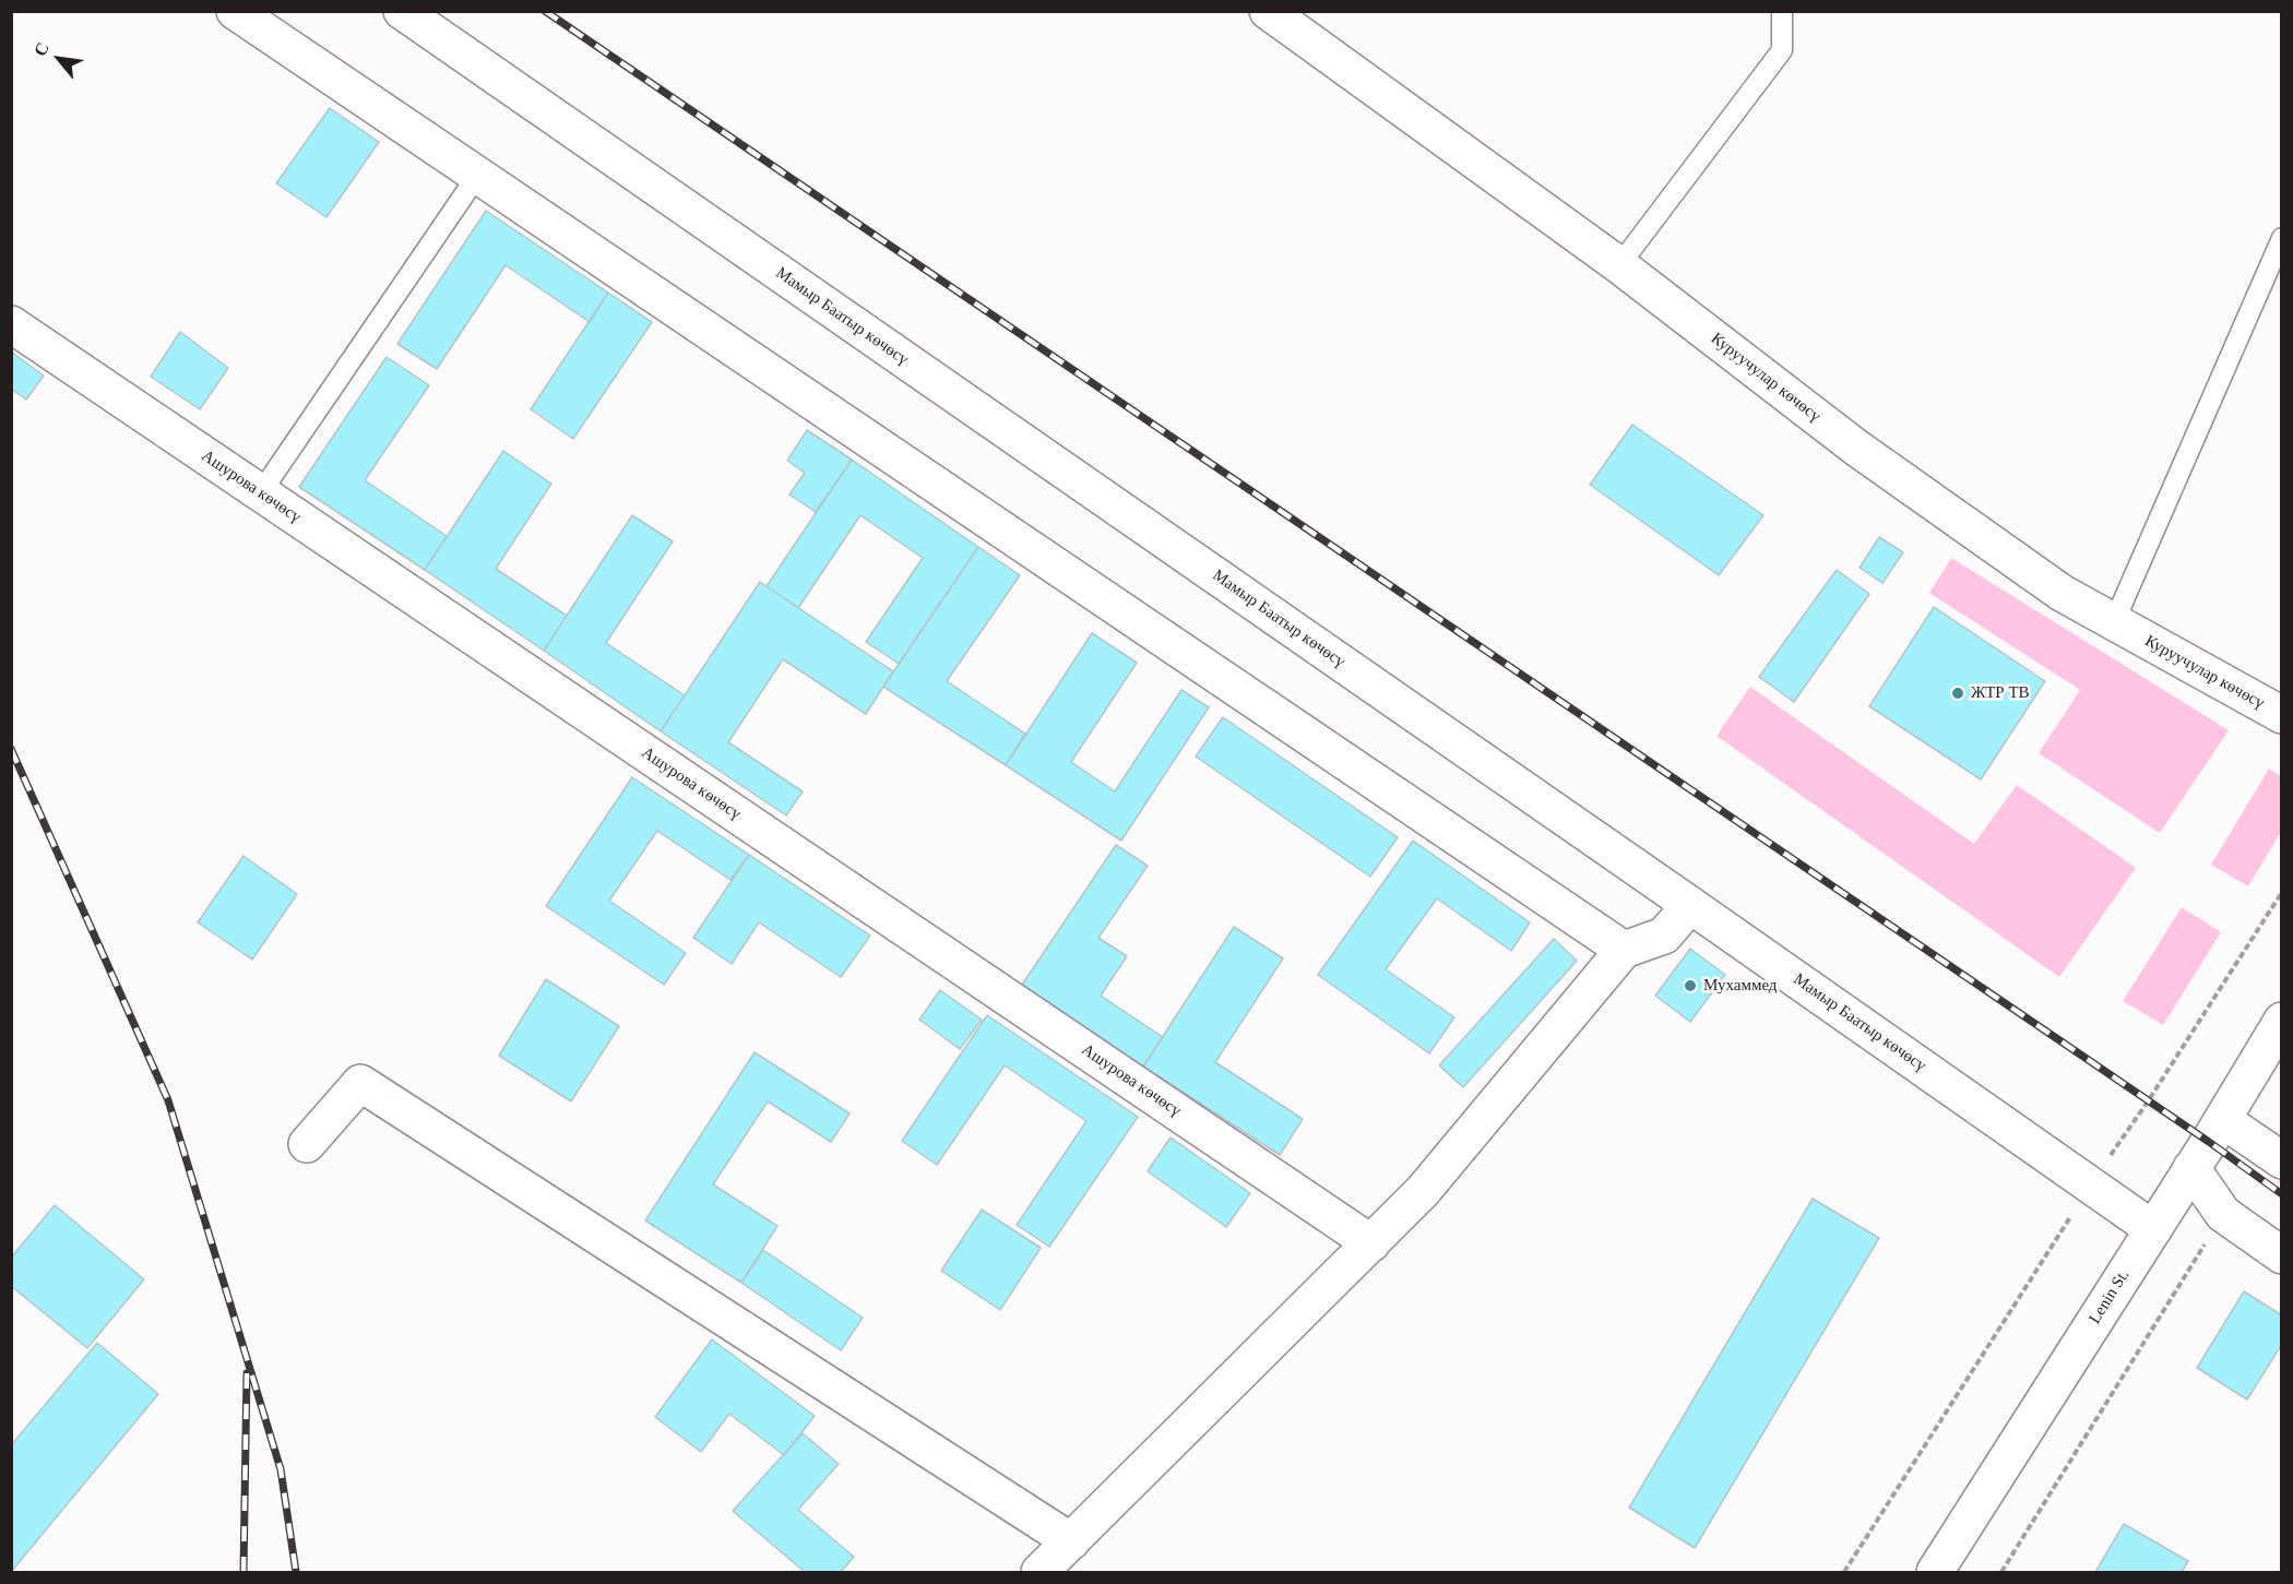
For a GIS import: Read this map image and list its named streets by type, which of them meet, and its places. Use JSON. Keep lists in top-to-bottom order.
{
  "streets": {
    "main road": [
      "Мамыр Баатыр көчөсү",
      "Куруучулар көчөсү",
      "Ашурова көчөсү",
      "Lenin St."
    ]
  },
  "crossings": [
    ["Мамыр Баатыр көчөсү", "Lenin St."]
  ],
  "places": ["ЖТР ТВ", "Мухаммед"],
  "north": "top left"
}
